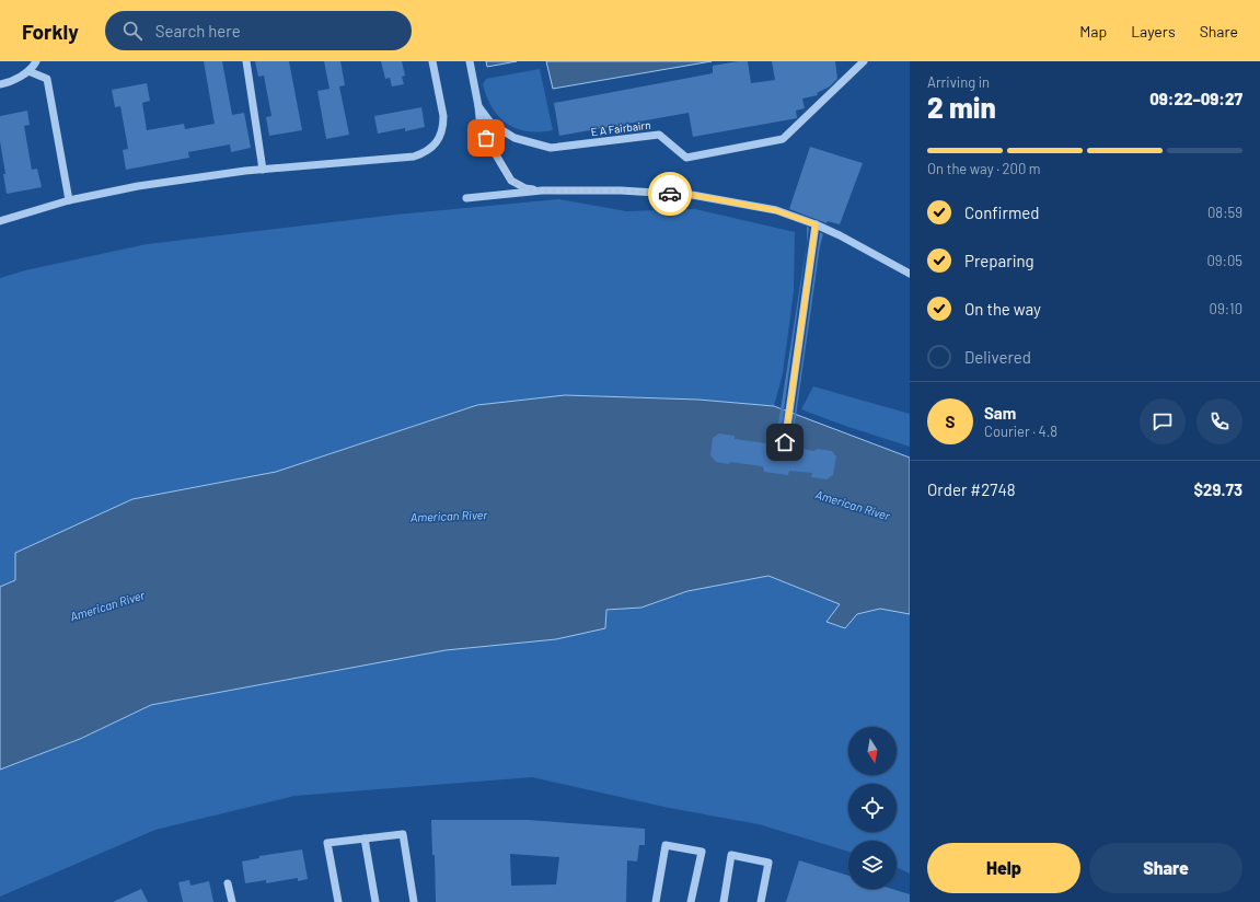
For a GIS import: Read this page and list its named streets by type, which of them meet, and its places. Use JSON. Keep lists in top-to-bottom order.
{
  "streets": {
    "lane": ["E A Fairbairn"]
  },
  "water": ["American River"],
  "north": "bottom",
  "page": {
    "header": "Forkly",
    "search": "Search here",
    "nav": ["Map", "Layers", "Share"],
    "heading": ["2 min", "Arriving in", "09:22–09:27"],
    "panel": [
      "Sam",
      "Courier · 4.8",
      "Order #2748",
      "$29.73"
    ],
    "bar": "On the way · 200 m",
    "list": [
      ["Confirmed", "08:59"],
      ["Preparing", "09:05"],
      ["On the way", "09:10"],
      "Delivered"
    ],
    "round": "S",
    "buttons": ["Help", "Share"]
  }
}
